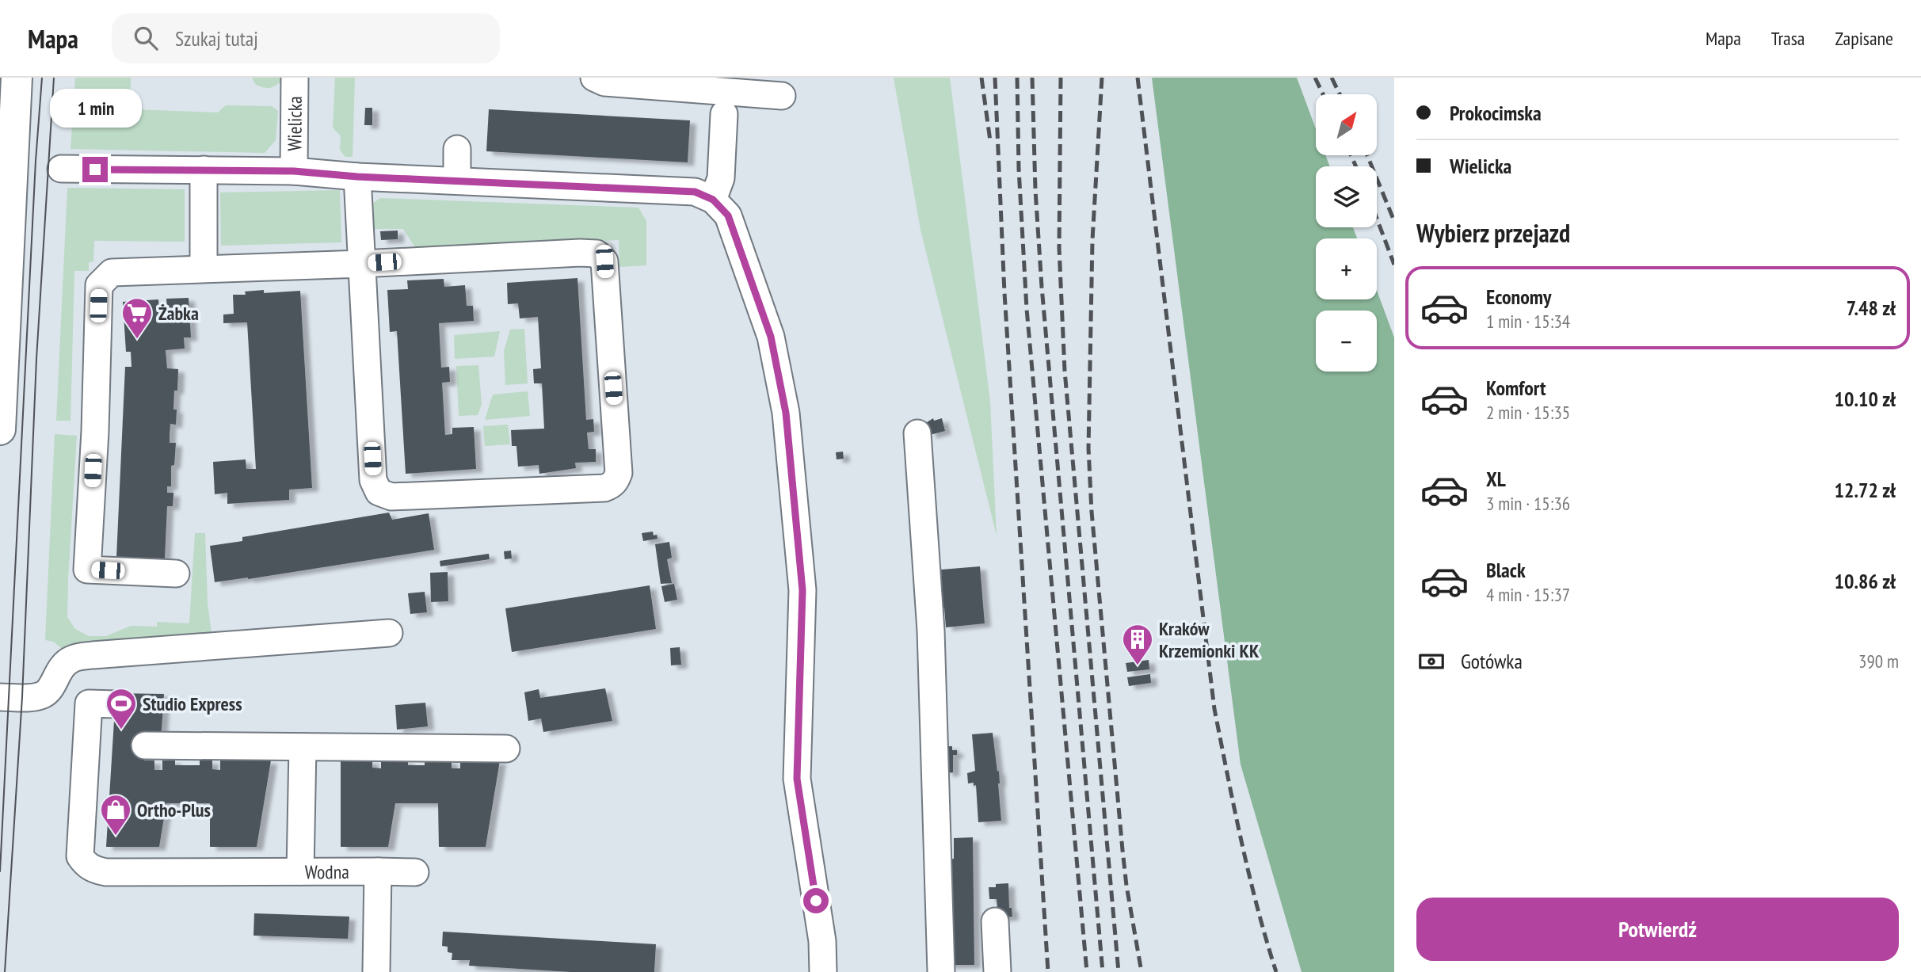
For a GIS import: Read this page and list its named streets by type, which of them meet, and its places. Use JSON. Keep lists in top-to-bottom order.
{
  "streets": {
    "street": ["Wielicka", "Wodna"]
  },
  "places": {
    "supermarket": ["Żabka"],
    "building": ["Kraków Krzemionki KK"],
    "sports": ["Studio Express"],
    "shop": ["Ortho-Plus"]
  },
  "north": "top right",
  "page": {
    "header": "Mapa",
    "search": "Szukaj tutaj",
    "nav": ["Mapa", "Trasa", "Zapisane"],
    "banner": ["Prokocimska", "Wielicka"],
    "bubble": "1 min",
    "map_buttons": ["+", "−"],
    "heading": "Wybierz przejazd",
    "list": [
      {
        "name": "Economy",
        "note": "1 min · 15:34",
        "value": "7.48 zł"
      },
      {
        "name": "Komfort",
        "note": "2 min · 15:35",
        "value": "10.10 zł"
      },
      {
        "name": "XL",
        "note": "3 min · 15:36",
        "value": "12.72 zł"
      },
      {
        "name": "Black",
        "note": "4 min · 15:37",
        "value": "10.86 zł"
      }
    ],
    "pay": ["Gotówka", "390 m"],
    "buttons": "Potwierdź"
  }
}
